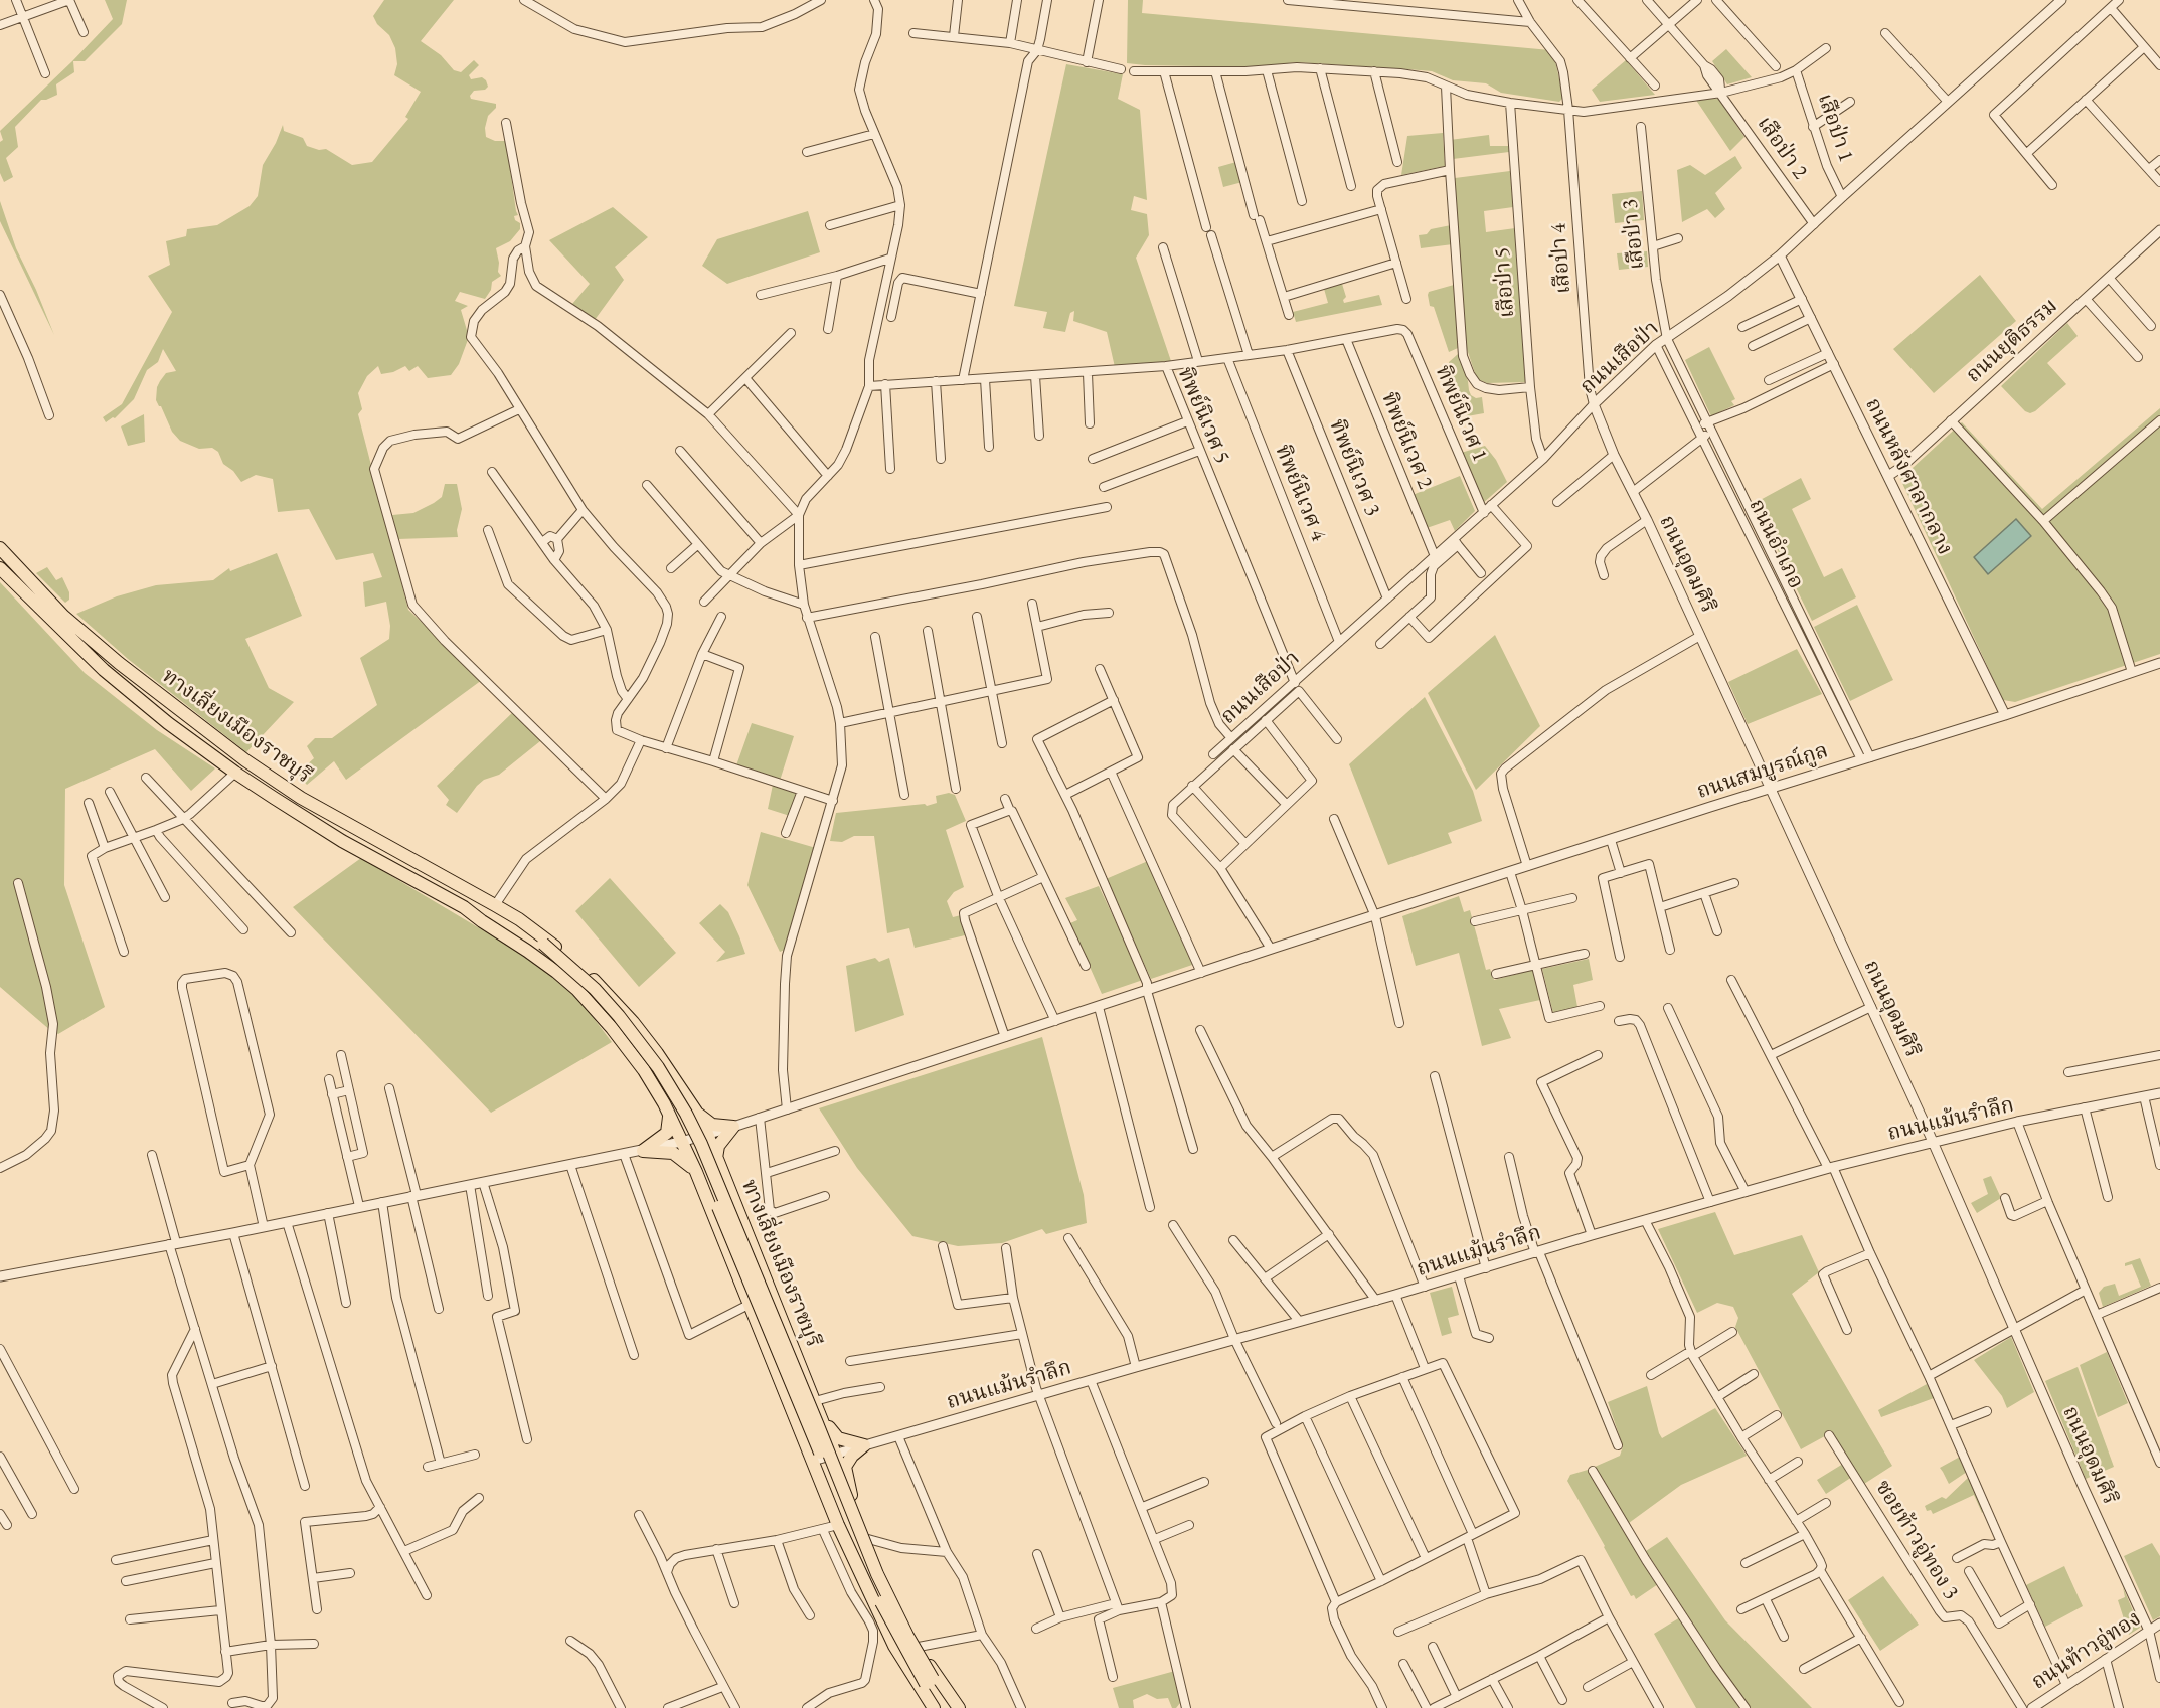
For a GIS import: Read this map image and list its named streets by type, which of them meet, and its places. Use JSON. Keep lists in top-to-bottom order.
{
  "streets": {
    "main road": ["ทางเลี่ยงเมืองราชบุรี"],
    "street": [
      "เสือป่า 1",
      "เสือป่า 2",
      "เสือป่า 3",
      "เสือป่า 4",
      "เสือป่า 5",
      "ถนนยุติธรรม",
      "ถนนเสือป่า",
      "ทิพย์นิเวศ 1",
      "ทิพย์นิเวศ 5",
      "ทิพย์นิเวศ 2",
      "ทิพย์นิเวศ 3",
      "ถนนหลังศาลากลาง",
      "ทิพย์นิเวศ 4",
      "ถนนอำเภอ",
      "ถนนอุดมศิริ",
      "ถนนสมบูรณ์กูล",
      "ถนนแม้นรำลึก",
      "ซอยท้าวอู่ทอง 3",
      "ถนนท้าวอู่ทอง"
    ]
  },
  "crossings": [
    ["เสือป่า 1", "ถนนเสือป่า"],
    ["เสือป่า 2", "ถนนเสือป่า"],
    ["เสือป่า 3", "ถนนเสือป่า"],
    ["เสือป่า 3", "ถนนอำเภอ"],
    ["เสือป่า 4", "ถนนเสือป่า"],
    ["เสือป่า 4", "ถนนอุดมศิริ"],
    ["เสือป่า 5", "ถนนเสือป่า"],
    ["ถนนยุติธรรม", "ถนนหลังศาลากลาง"],
    ["ถนนเสือป่า", "ทิพย์นิเวศ 1"],
    ["ถนนเสือป่า", "ทิพย์นิเวศ 5"],
    ["ถนนเสือป่า", "ทิพย์นิเวศ 2"],
    ["ถนนเสือป่า", "ทิพย์นิเวศ 3"],
    ["ถนนเสือป่า", "ถนนหลังศาลากลาง"],
    ["ถนนเสือป่า", "ทิพย์นิเวศ 4"],
    ["ถนนเสือป่า", "ถนนอำเภอ"],
    ["ถนนเสือป่า", "ถนนอุดมศิริ"],
    ["ทิพย์นิเวศ 1", "ทิพย์นิเวศ 2"],
    ["ถนนหลังศาลากลาง", "ถนนสมบูรณ์กูล"],
    ["ถนนอำเภอ", "ถนนสมบูรณ์กูล"],
    ["ถนนอุดมศิริ", "ถนนสมบูรณ์กูล"],
    ["ถนนอุดมศิริ", "ถนนแม้นรำลึก"],
    ["ถนนอุดมศิริ", "ถนนท้าวอู่ทอง"],
    ["ทางเลี่ยงเมืองราชบุรี", "ถนนสมบูรณ์กูล"],
    ["ทางเลี่ยงเมืองราชบุรี", "ถนนแม้นรำลึก"]
  ]
}
